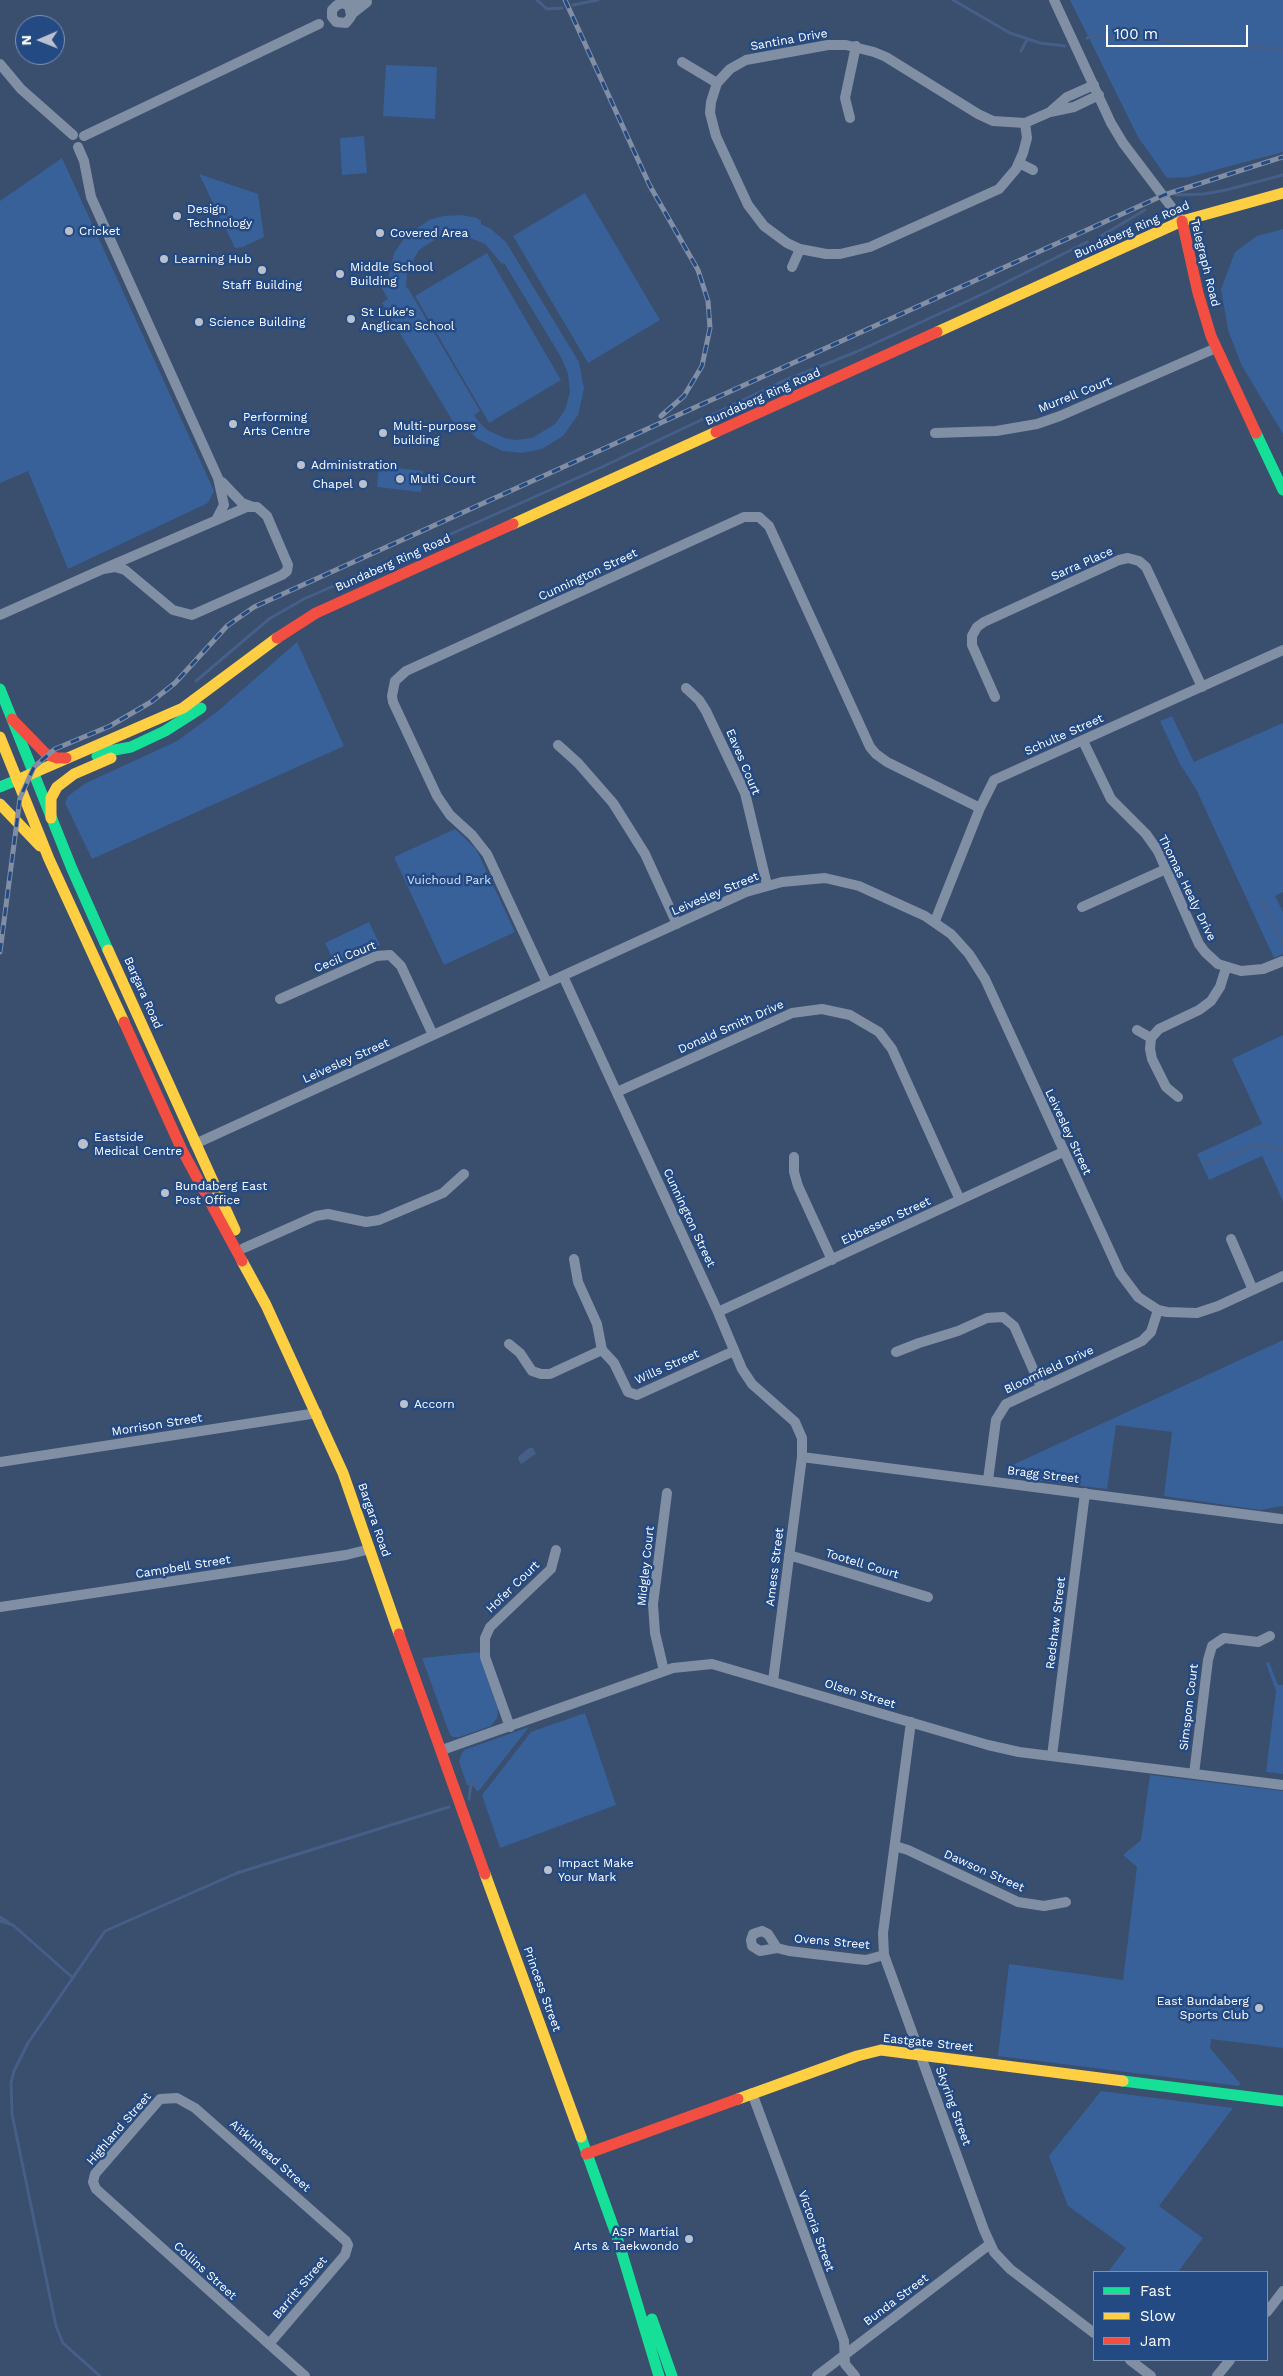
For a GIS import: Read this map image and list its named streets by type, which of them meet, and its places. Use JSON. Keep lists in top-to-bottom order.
{
  "streets": {
    "main road": [
      "Bundaberg Ring Road",
      "Telegraph Road",
      "Bargara Road",
      "Princess Street",
      "Eastgate Street"
    ],
    "street": [
      "Santina Drive",
      "Murrell Court",
      "Sarra Place",
      "Cunnington Street",
      "Schulte Street",
      "Eaves Court",
      "Thomas Healy Drive",
      "Leivesley Street",
      "Cecil Court",
      "Donald Smith Drive",
      "Ebbessen Street",
      "Wills Street",
      "Bloomfield Drive",
      "Morrison Street",
      "Bragg Street",
      "Tootell Court",
      "Midgley Court",
      "Campbell Street",
      "Amess Street",
      "Hofer Court",
      "Redshaw Street",
      "Olsen Street",
      "Simspon Court",
      "Dawson Street",
      "Ovens Street",
      "Skyring Street",
      "Highland Street",
      "Aitkinhead Street",
      "Victoria Street",
      "Collins Street",
      "Barritt Street",
      "Bunda Street"
    ]
  },
  "crossings": [
    ["Santina Drive", "Telegraph Road"],
    ["Bundaberg Ring Road", "Telegraph Road"],
    ["Bundaberg Ring Road", "Bargara Road"],
    ["Telegraph Road", "Murrell Court"],
    ["Sarra Place", "Schulte Street"],
    ["Cunnington Street", "Schulte Street"],
    ["Cunnington Street", "Leivesley Street"],
    ["Cunnington Street", "Donald Smith Drive"],
    ["Cunnington Street", "Ebbessen Street"],
    ["Cunnington Street", "Wills Street"],
    ["Cunnington Street", "Bragg Street"],
    ["Cunnington Street", "Amess Street"],
    ["Schulte Street", "Thomas Healy Drive"],
    ["Schulte Street", "Leivesley Street"],
    ["Eaves Court", "Leivesley Street"],
    ["Leivesley Street", "Cecil Court"],
    ["Leivesley Street", "Bargara Road"],
    ["Leivesley Street", "Ebbessen Street"],
    ["Leivesley Street", "Bloomfield Drive"],
    ["Bargara Road", "Morrison Street"],
    ["Bargara Road", "Campbell Street"],
    ["Bargara Road", "Olsen Street"],
    ["Bargara Road", "Princess Street"],
    ["Donald Smith Drive", "Ebbessen Street"],
    ["Bloomfield Drive", "Bragg Street"],
    ["Bragg Street", "Amess Street"],
    ["Bragg Street", "Redshaw Street"],
    ["Tootell Court", "Amess Street"],
    ["Midgley Court", "Olsen Street"],
    ["Amess Street", "Olsen Street"],
    ["Hofer Court", "Olsen Street"],
    ["Redshaw Street", "Olsen Street"],
    ["Olsen Street", "Simspon Court"],
    ["Olsen Street", "Princess Street"],
    ["Olsen Street", "Skyring Street"],
    ["Dawson Street", "Skyring Street"],
    ["Ovens Street", "Skyring Street"],
    ["Princess Street", "Eastgate Street"],
    ["Eastgate Street", "Skyring Street"],
    ["Eastgate Street", "Victoria Street"],
    ["Skyring Street", "Bunda Street"],
    ["Highland Street", "Aitkinhead Street"],
    ["Highland Street", "Collins Street"],
    ["Aitkinhead Street", "Barritt Street"],
    ["Victoria Street", "Bunda Street"],
    ["Collins Street", "Barritt Street"]
  ],
  "parks": ["Vuichoud Park"],
  "places": [
    "Design Technology",
    "Cricket",
    "Covered Area",
    "Learning Hub",
    "Staff Building",
    "Middle School Building",
    "St Luke's Anglican School",
    "Science Building",
    "Performing Arts Centre",
    "Multi-purpose building",
    "Administration",
    "Multi Court",
    "Chapel",
    "Eastside Medical Centre",
    "Bundaberg East Post Office",
    "Accorn",
    "Impact Make Your Mark",
    "East Bundaberg Sports Club",
    "ASP Martial Arts & Taekwondo"
  ],
  "legend": ["Fast", "Slow", "Jam"],
  "scale_bar": "100 m",
  "north": "left"
}
